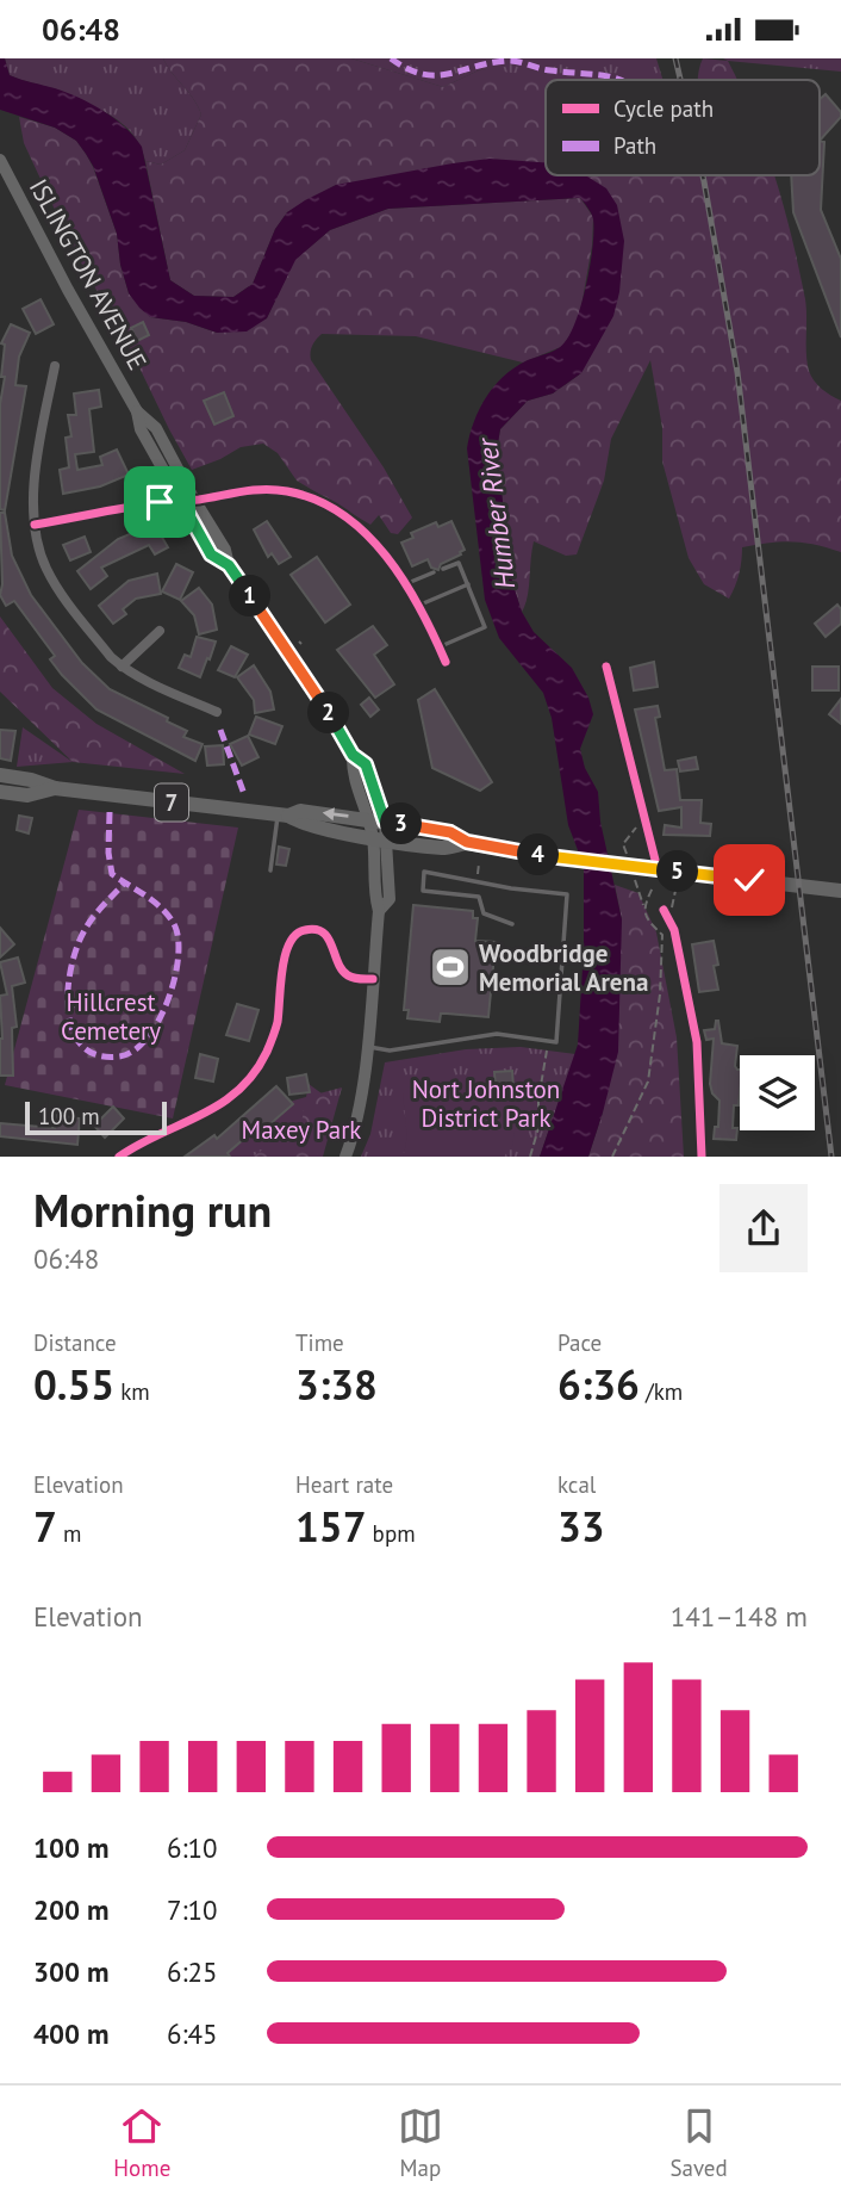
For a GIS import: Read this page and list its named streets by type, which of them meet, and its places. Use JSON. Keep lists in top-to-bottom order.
{
  "streets": {
    "main road": ["ISLINGTON AVENUE", "7"]
  },
  "crossings": [
    ["ISLINGTON AVENUE", "7"]
  ],
  "water": ["Humber River"],
  "parks": ["Hillcrest Cemetery", "Nort Johnston District Park", "Maxey Park"],
  "places": {
    "sports": ["Woodbridge Memorial Arena"]
  },
  "legend": ["Cycle path", "Path"],
  "scale_bar": "100 m",
  "page": {
    "status": "06:48",
    "pins": [
      "1",
      "2",
      "3",
      "4",
      "5"
    ],
    "scale": "100 m",
    "heading": ["Morning run", "06:48"],
    "stats": [
      ["Distance", "0.55 km"],
      ["Time", "3:38"],
      ["Pace", "6:36 /km"],
      ["Elevation", "7 m"],
      ["Heart rate", "157 bpm"],
      ["kcal", "33"]
    ],
    "chart": ["Elevation", "141–148 m"],
    "list": [
      {
        "name": "100 m",
        "note": "6:10"
      },
      {
        "name": "200 m",
        "note": "7:10"
      },
      {
        "name": "300 m",
        "note": "6:25"
      },
      {
        "name": "400 m",
        "note": "6:45"
      }
    ],
    "tabs": ["Home", "Map", "Saved"]
  }
}
